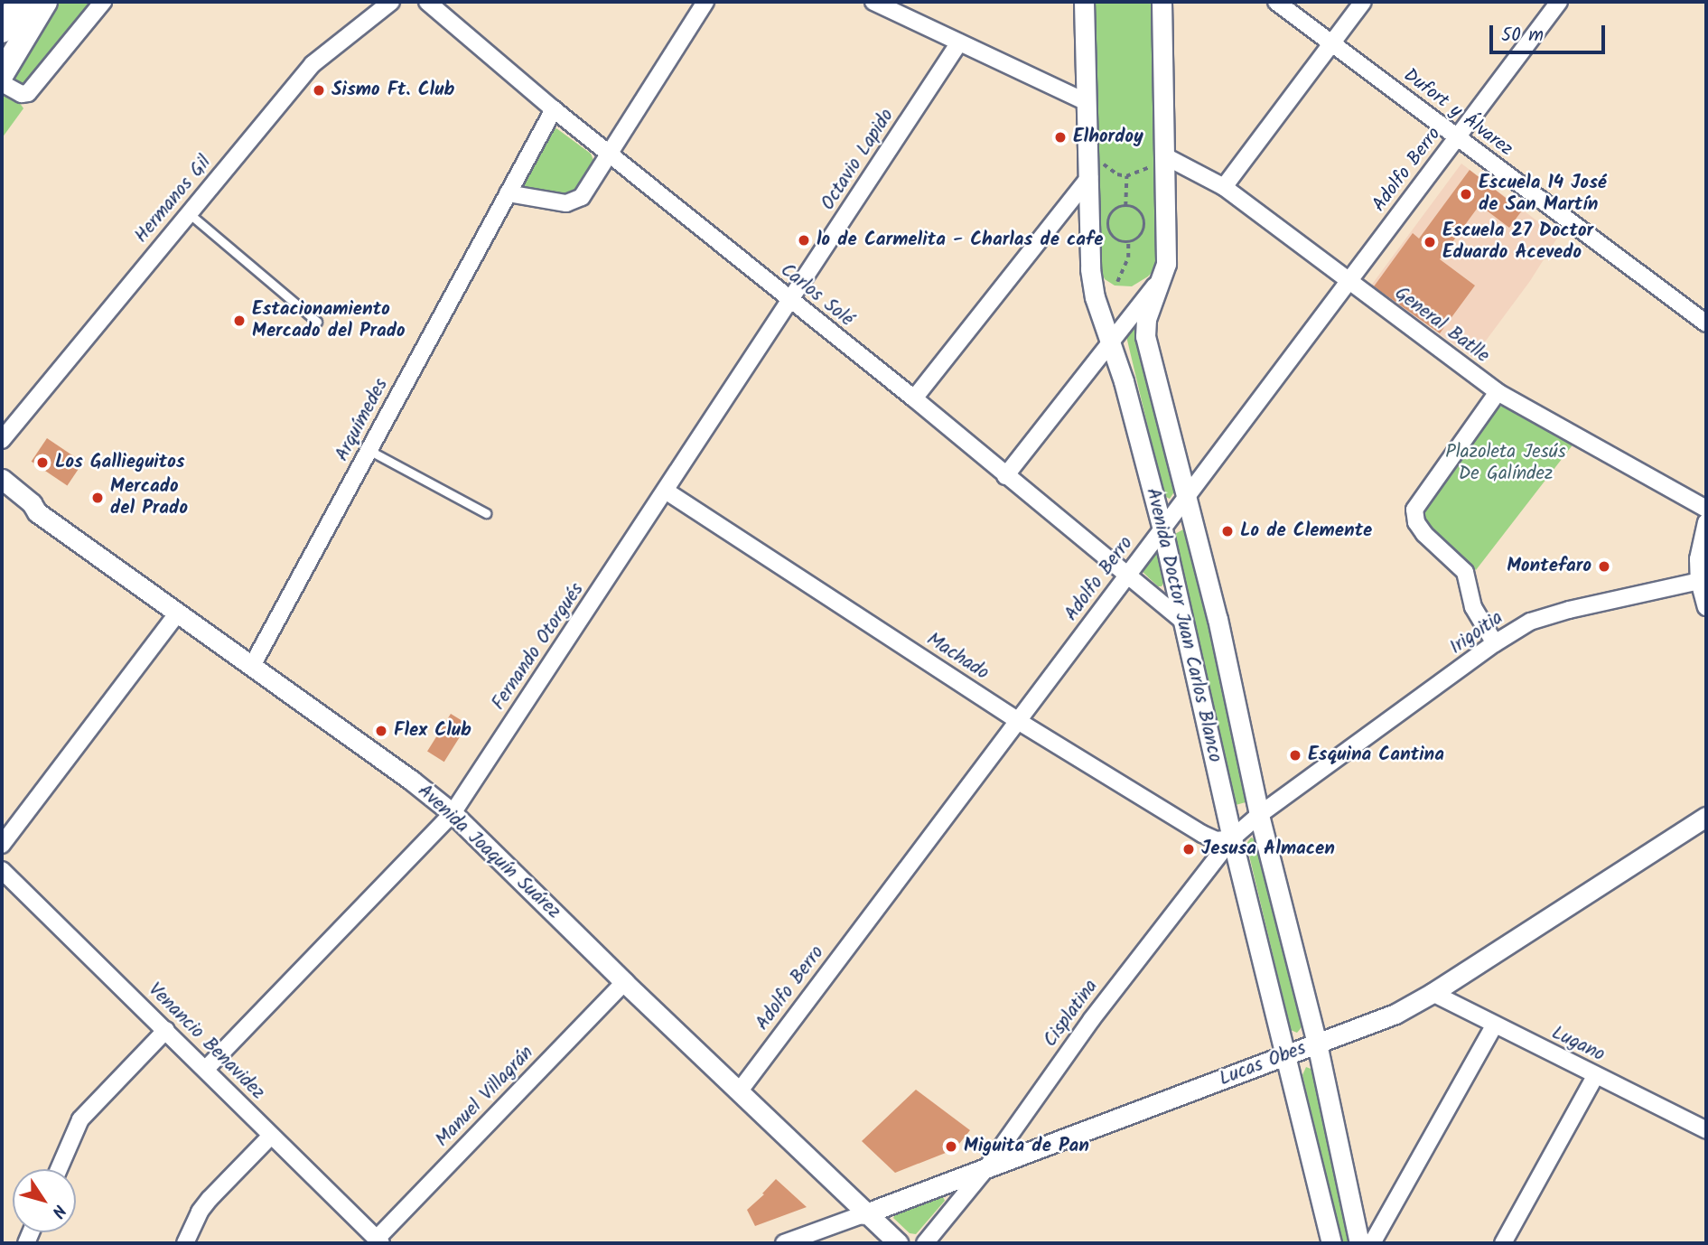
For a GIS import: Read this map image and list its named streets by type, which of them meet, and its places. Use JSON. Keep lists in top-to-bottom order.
{
  "streets": {
    "street": [
      "Dufort y Álvarez",
      "Octavio Lapido",
      "Adolfo Berro",
      "Hermanos Gil",
      "Carlos Solé",
      "General Batlle",
      "Arquímedes",
      "Avenida Doctor Juan Carlos Blanco",
      "Irigoitia",
      "Fernando Otorgués",
      "Machado",
      "Avenida Joaquín Suárez",
      "Cisplatina",
      "Venancio Benavidez",
      "Lugano",
      "Lucas Obes",
      "Manuel Villagrán"
    ]
  },
  "crossings": [
    ["Dufort y Álvarez", "Adolfo Berro"],
    ["Octavio Lapido", "Carlos Solé"],
    ["Octavio Lapido", "Fernando Otorgués"],
    ["Adolfo Berro", "Carlos Solé"],
    ["Adolfo Berro", "General Batlle"],
    ["Adolfo Berro", "Avenida Doctor Juan Carlos Blanco"],
    ["Adolfo Berro", "Machado"],
    ["Adolfo Berro", "Avenida Joaquín Suárez"],
    ["Carlos Solé", "Arquímedes"],
    ["Carlos Solé", "Avenida Doctor Juan Carlos Blanco"],
    ["Carlos Solé", "Fernando Otorgués"],
    ["General Batlle", "Avenida Doctor Juan Carlos Blanco"],
    ["Arquímedes", "Avenida Joaquín Suárez"],
    ["Avenida Doctor Juan Carlos Blanco", "Irigoitia"],
    ["Avenida Doctor Juan Carlos Blanco", "Machado"],
    ["Avenida Doctor Juan Carlos Blanco", "Cisplatina"],
    ["Avenida Doctor Juan Carlos Blanco", "Lucas Obes"],
    ["Irigoitia", "Cisplatina"],
    ["Fernando Otorgués", "Machado"],
    ["Fernando Otorgués", "Avenida Joaquín Suárez"],
    ["Fernando Otorgués", "Venancio Benavidez"],
    ["Machado", "Cisplatina"],
    ["Avenida Joaquín Suárez", "Lucas Obes"],
    ["Avenida Joaquín Suárez", "Manuel Villagrán"],
    ["Cisplatina", "Lucas Obes"],
    ["Venancio Benavidez", "Manuel Villagrán"],
    ["Lugano", "Lucas Obes"]
  ],
  "parks": ["Plazoleta Jesús De Galíndez"],
  "places": [
    "Sismo Ft. Club",
    "Elhordoy",
    "Escuela 14 José de San Martín",
    "lo de Carmelita - Charlas de cafe",
    "Escuela 27 Doctor Eduardo Acevedo",
    "Estacionamiento Mercado del Prado",
    "Los Gallieguitos",
    "Mercado del Prado",
    "Lo de Clemente",
    "Montefaro",
    "Flex Club",
    "Esquina Cantina",
    "Jesusa Almacen",
    "Miguita de Pan"
  ],
  "scale_bar": "50 m",
  "north": "bottom right"
}
